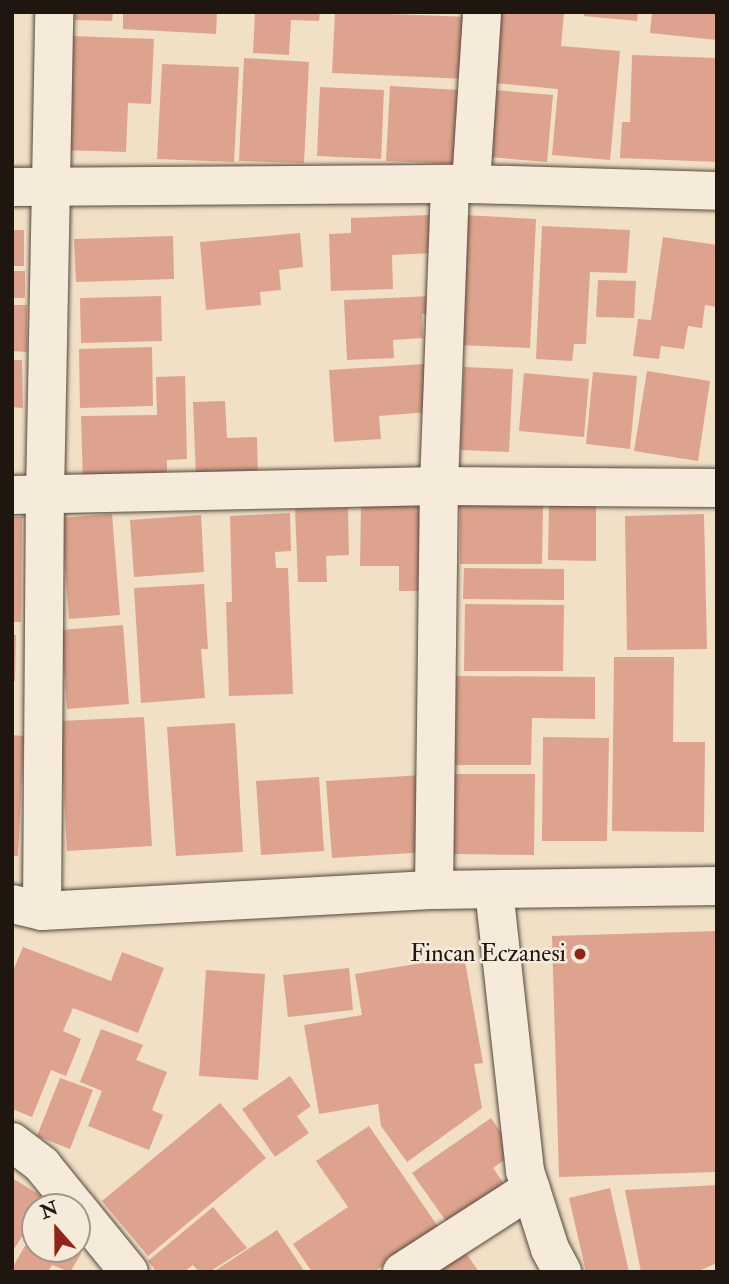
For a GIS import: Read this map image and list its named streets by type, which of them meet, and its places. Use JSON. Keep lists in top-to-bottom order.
{
  "places": ["Fincan Eczanesi"],
  "north": "top"
}
